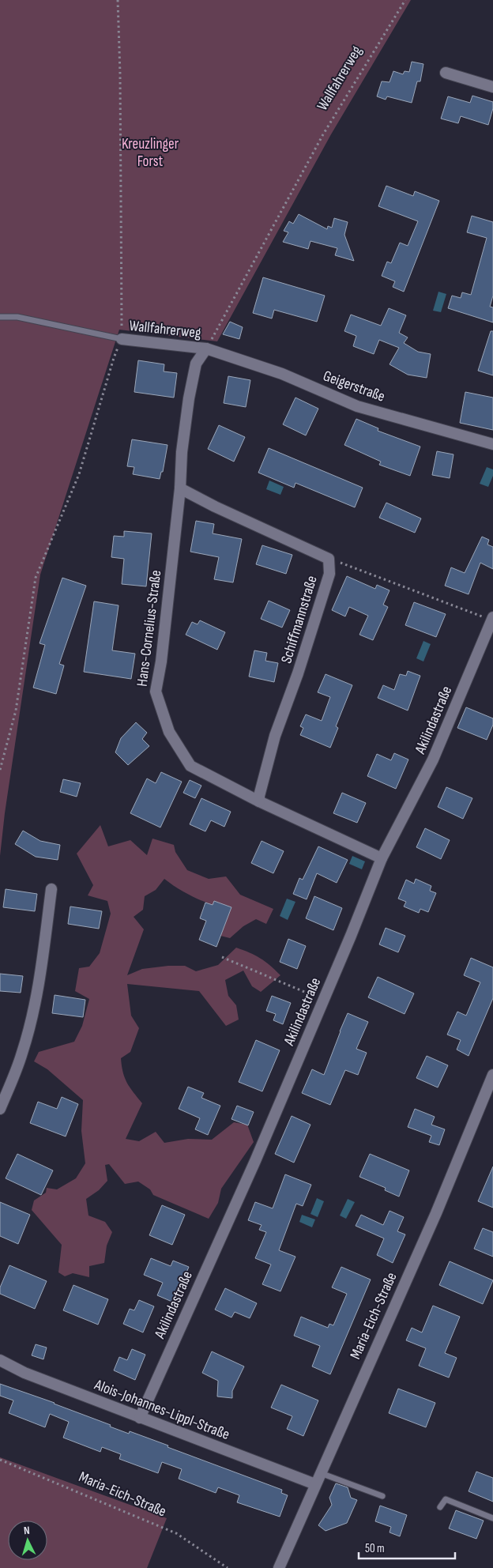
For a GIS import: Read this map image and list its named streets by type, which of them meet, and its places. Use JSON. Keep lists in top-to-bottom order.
{
  "streets": {
    "street": [
      "Wallfahrerweg",
      "Geigerstraße",
      "Schiffmannstraße",
      "Hans-Cornelius-Straße",
      "Akilindastraße",
      "Maria-Eich-Straße",
      "Alois-Johannes-Lippl-Straße"
    ]
  },
  "crossings": [
    ["Wallfahrerweg", "Geigerstraße"],
    ["Wallfahrerweg", "Hans-Cornelius-Straße"],
    ["Geigerstraße", "Hans-Cornelius-Straße"],
    ["Schiffmannstraße", "Hans-Cornelius-Straße"],
    ["Hans-Cornelius-Straße", "Akilindastraße"],
    ["Akilindastraße", "Alois-Johannes-Lippl-Straße"],
    ["Maria-Eich-Straße", "Alois-Johannes-Lippl-Straße"]
  ],
  "parks": ["Kreuzlinger Forst"],
  "scale_bar": "50 m",
  "north": "top"
}
